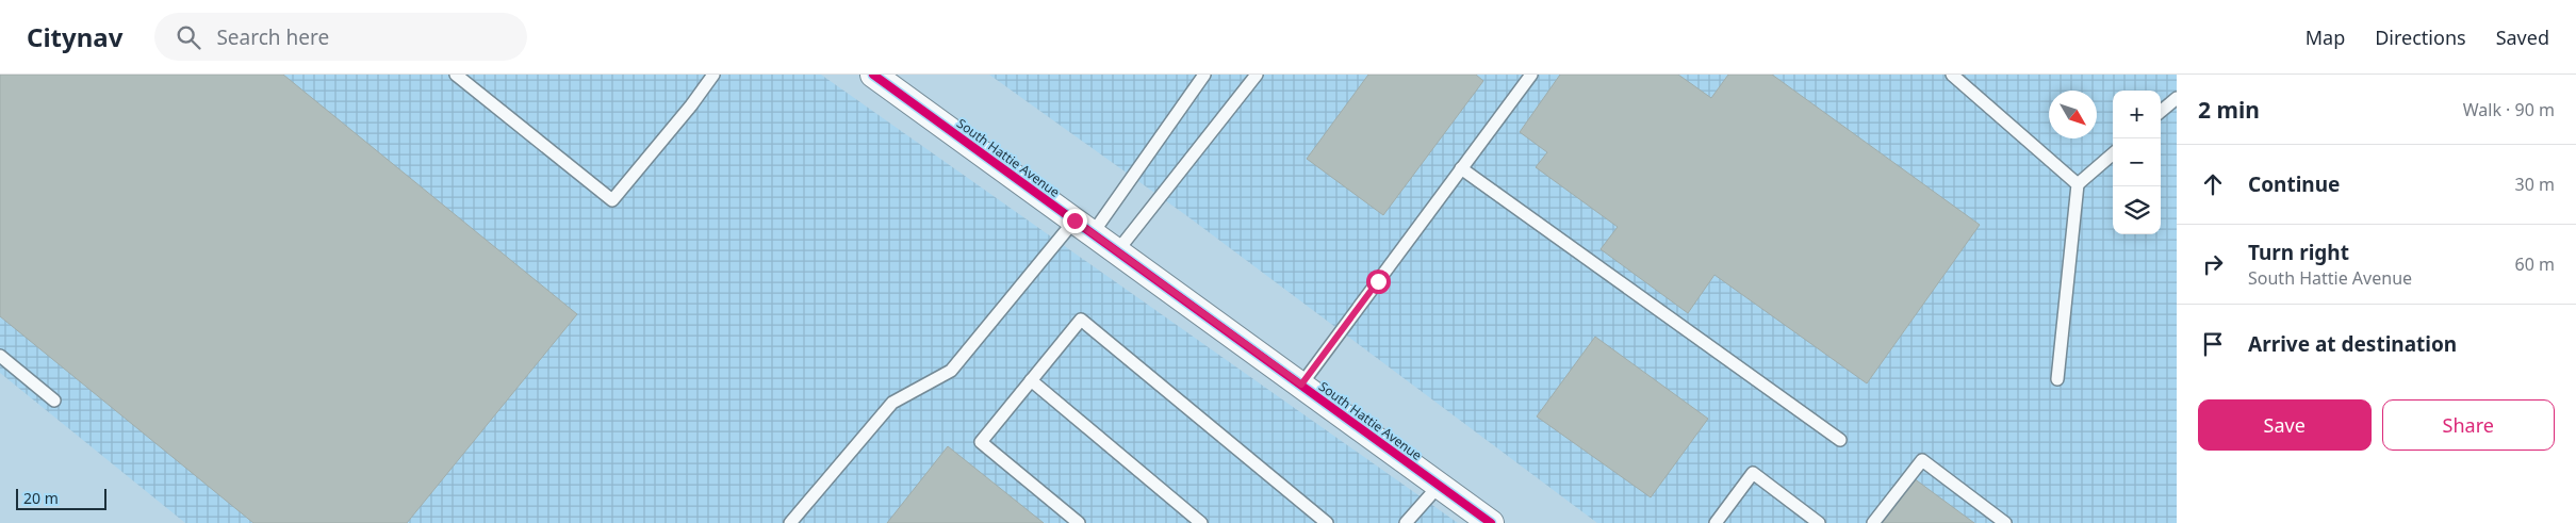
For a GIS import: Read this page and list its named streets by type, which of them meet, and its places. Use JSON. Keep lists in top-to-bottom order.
{
  "streets": {
    "street": ["South Hattie Avenue"]
  },
  "scale_bar": "20 m",
  "north": "bottom right",
  "page": {
    "header": "Citynav",
    "search": "Search here",
    "nav": ["Map", "Directions", "Saved"],
    "heading": ["2 min", "Walk · 90 m"],
    "map_buttons": ["+", "−"],
    "list": [
      ["Continue", "30 m"],
      ["Turn right", "South Hattie Avenue", "60 m"],
      "Arrive at destination"
    ],
    "buttons": ["Save", "Share"],
    "scale": "20 m"
  }
}
